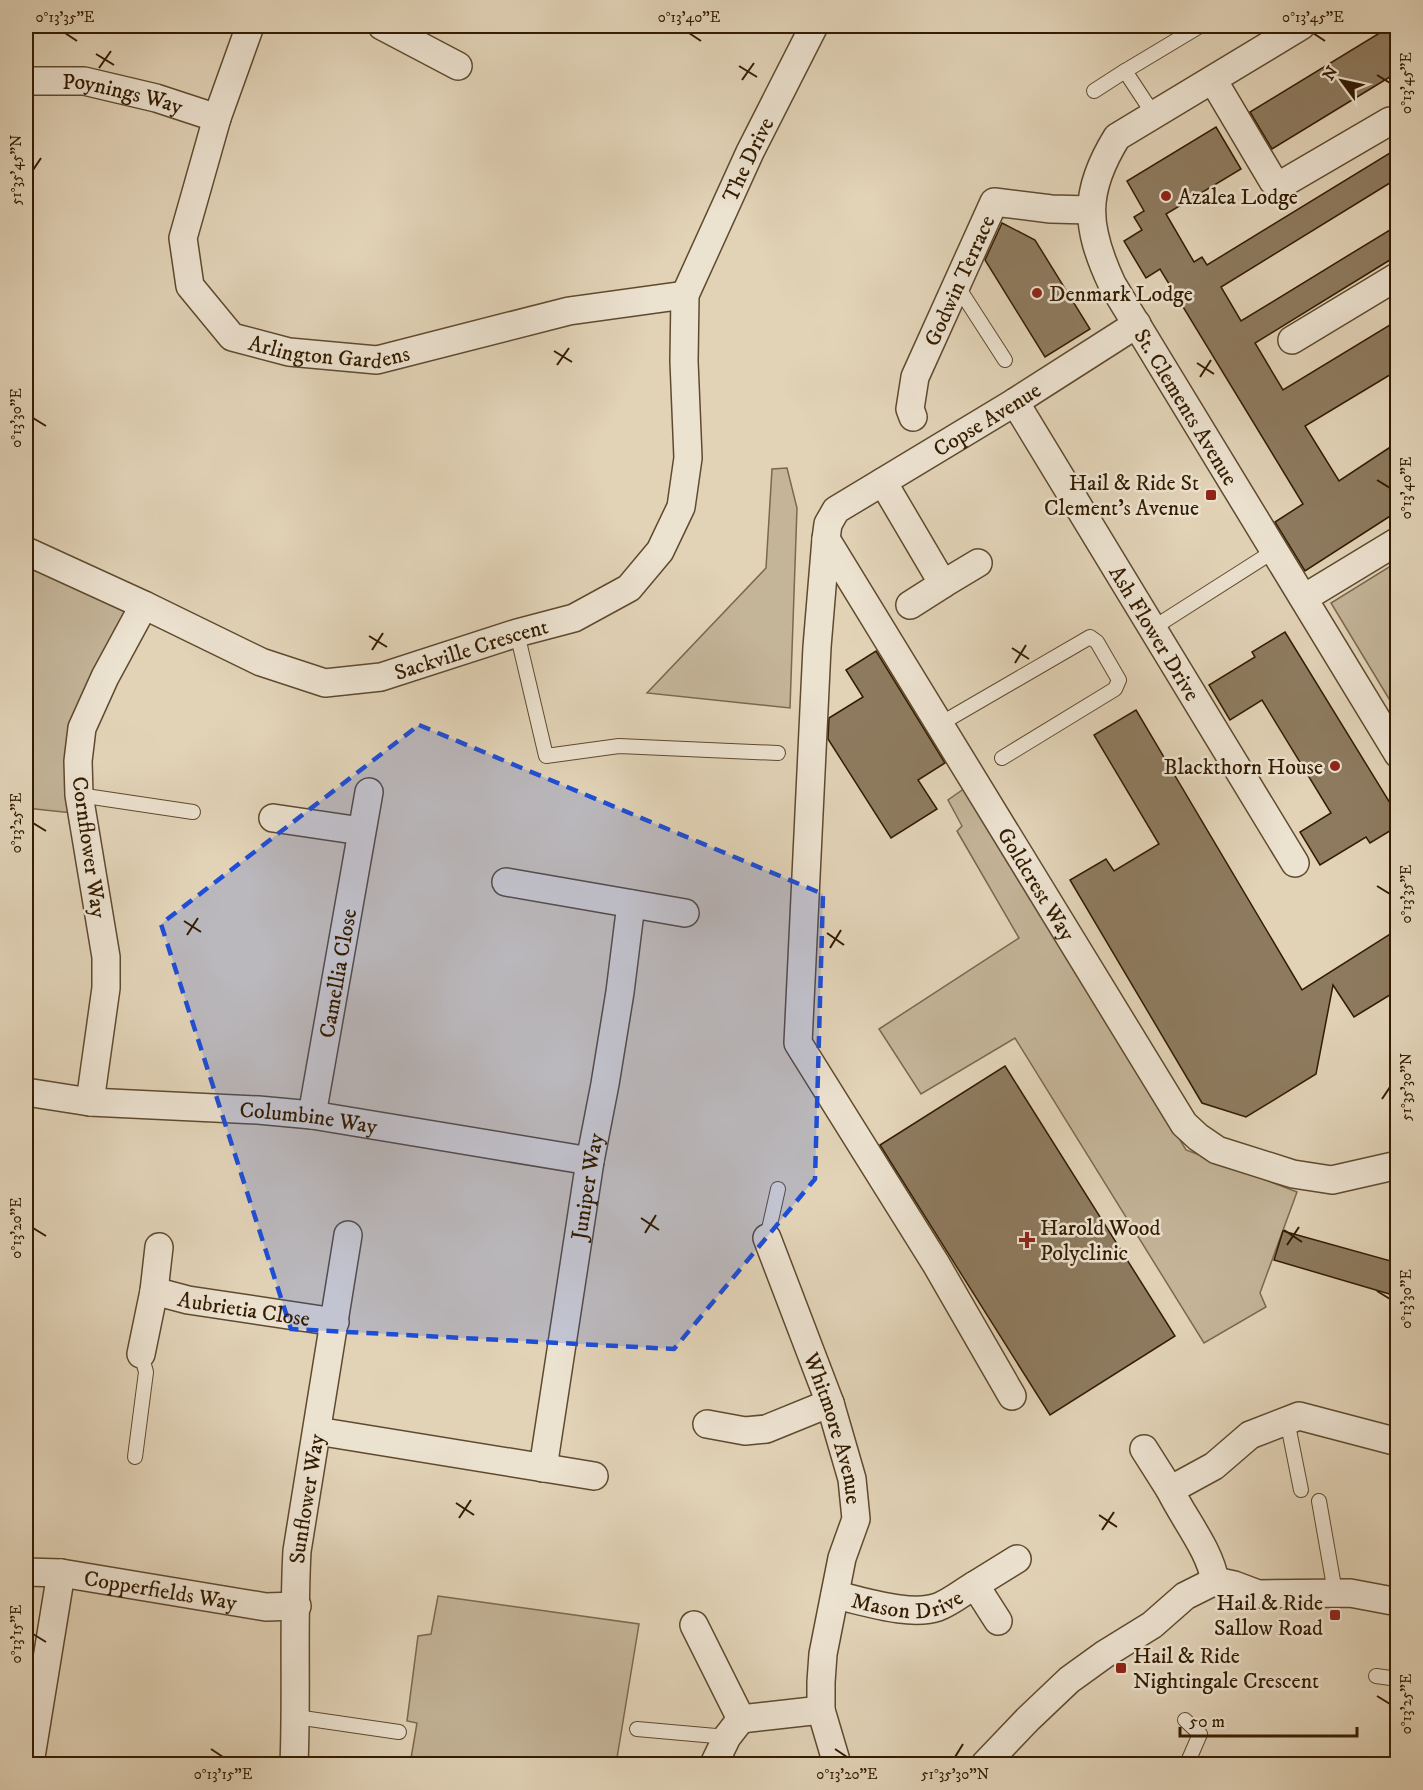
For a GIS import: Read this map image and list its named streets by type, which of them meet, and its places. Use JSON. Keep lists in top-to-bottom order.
{
  "streets": {
    "street": [
      "Poynings Way",
      "The Drive",
      "Godwin Terrace",
      "Arlington Gardens",
      "St. Clements Avenue",
      "Copse Avenue",
      "Ash Flower Drive",
      "Sackville Crescent",
      "Cornflower Way",
      "Goldcrest Way",
      "Camellia Close",
      "Columbine Way",
      "Juniper Way",
      "Aubrietia Close",
      "Whitmore Avenue",
      "Sunflower Way",
      "Copperfields Way",
      "Mason Drive"
    ]
  },
  "crossings": [
    ["Poynings Way", "Arlington Gardens"],
    ["The Drive", "Arlington Gardens"],
    ["The Drive", "Sackville Crescent"],
    ["Godwin Terrace", "St. Clements Avenue"],
    ["Arlington Gardens", "Sackville Crescent"],
    ["St. Clements Avenue", "Copse Avenue"],
    ["Copse Avenue", "Ash Flower Drive"],
    ["Copse Avenue", "Goldcrest Way"],
    ["Sackville Crescent", "Cornflower Way"],
    ["Cornflower Way", "Columbine Way"],
    ["Camellia Close", "Columbine Way"],
    ["Columbine Way", "Juniper Way"],
    ["Aubrietia Close", "Sunflower Way"],
    ["Whitmore Avenue", "Mason Drive"],
    ["Sunflower Way", "Copperfields Way"]
  ],
  "places": {
    "other": ["Azalea Lodge", "Denmark Lodge", "Blackthorn House"],
    "transit": ["Hail & Ride St Clement's Avenue", "Hail & Ride Sallow Road", "Hail & Ride Nightingale Crescent"],
    "health": ["Harold Wood Polyclinic"]
  },
  "scale_bar": "50 m",
  "north": "top left",
  "coordinates": [
    "0°13'35\"E",
    "0°13'40\"E",
    "0°13'45\"E",
    "51°35'45\"N",
    "0°13'30\"E",
    "0°13'25\"E",
    "51°35'30\"N",
    "0°13'20\"E",
    "0°13'15\"E"
  ]
}
